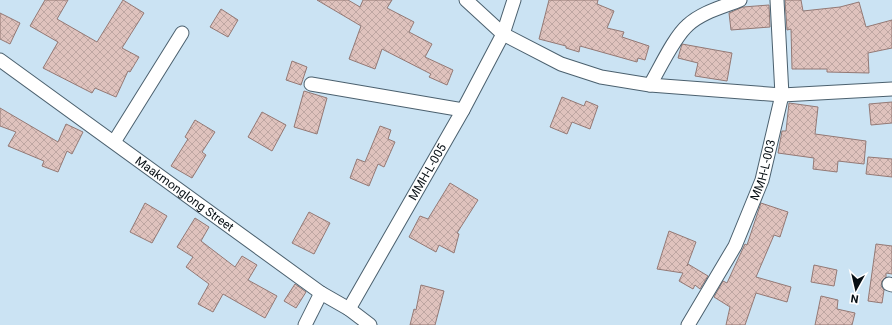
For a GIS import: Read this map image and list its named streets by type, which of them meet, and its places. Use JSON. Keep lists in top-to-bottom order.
{
  "streets": {
    "street": ["MMH-L-003", "MMH-L-005", "Maakmonglong Street"]
  },
  "crossings": [
    ["MMH-L-005", "Maakmonglong Street"]
  ],
  "north": "bottom"
}
